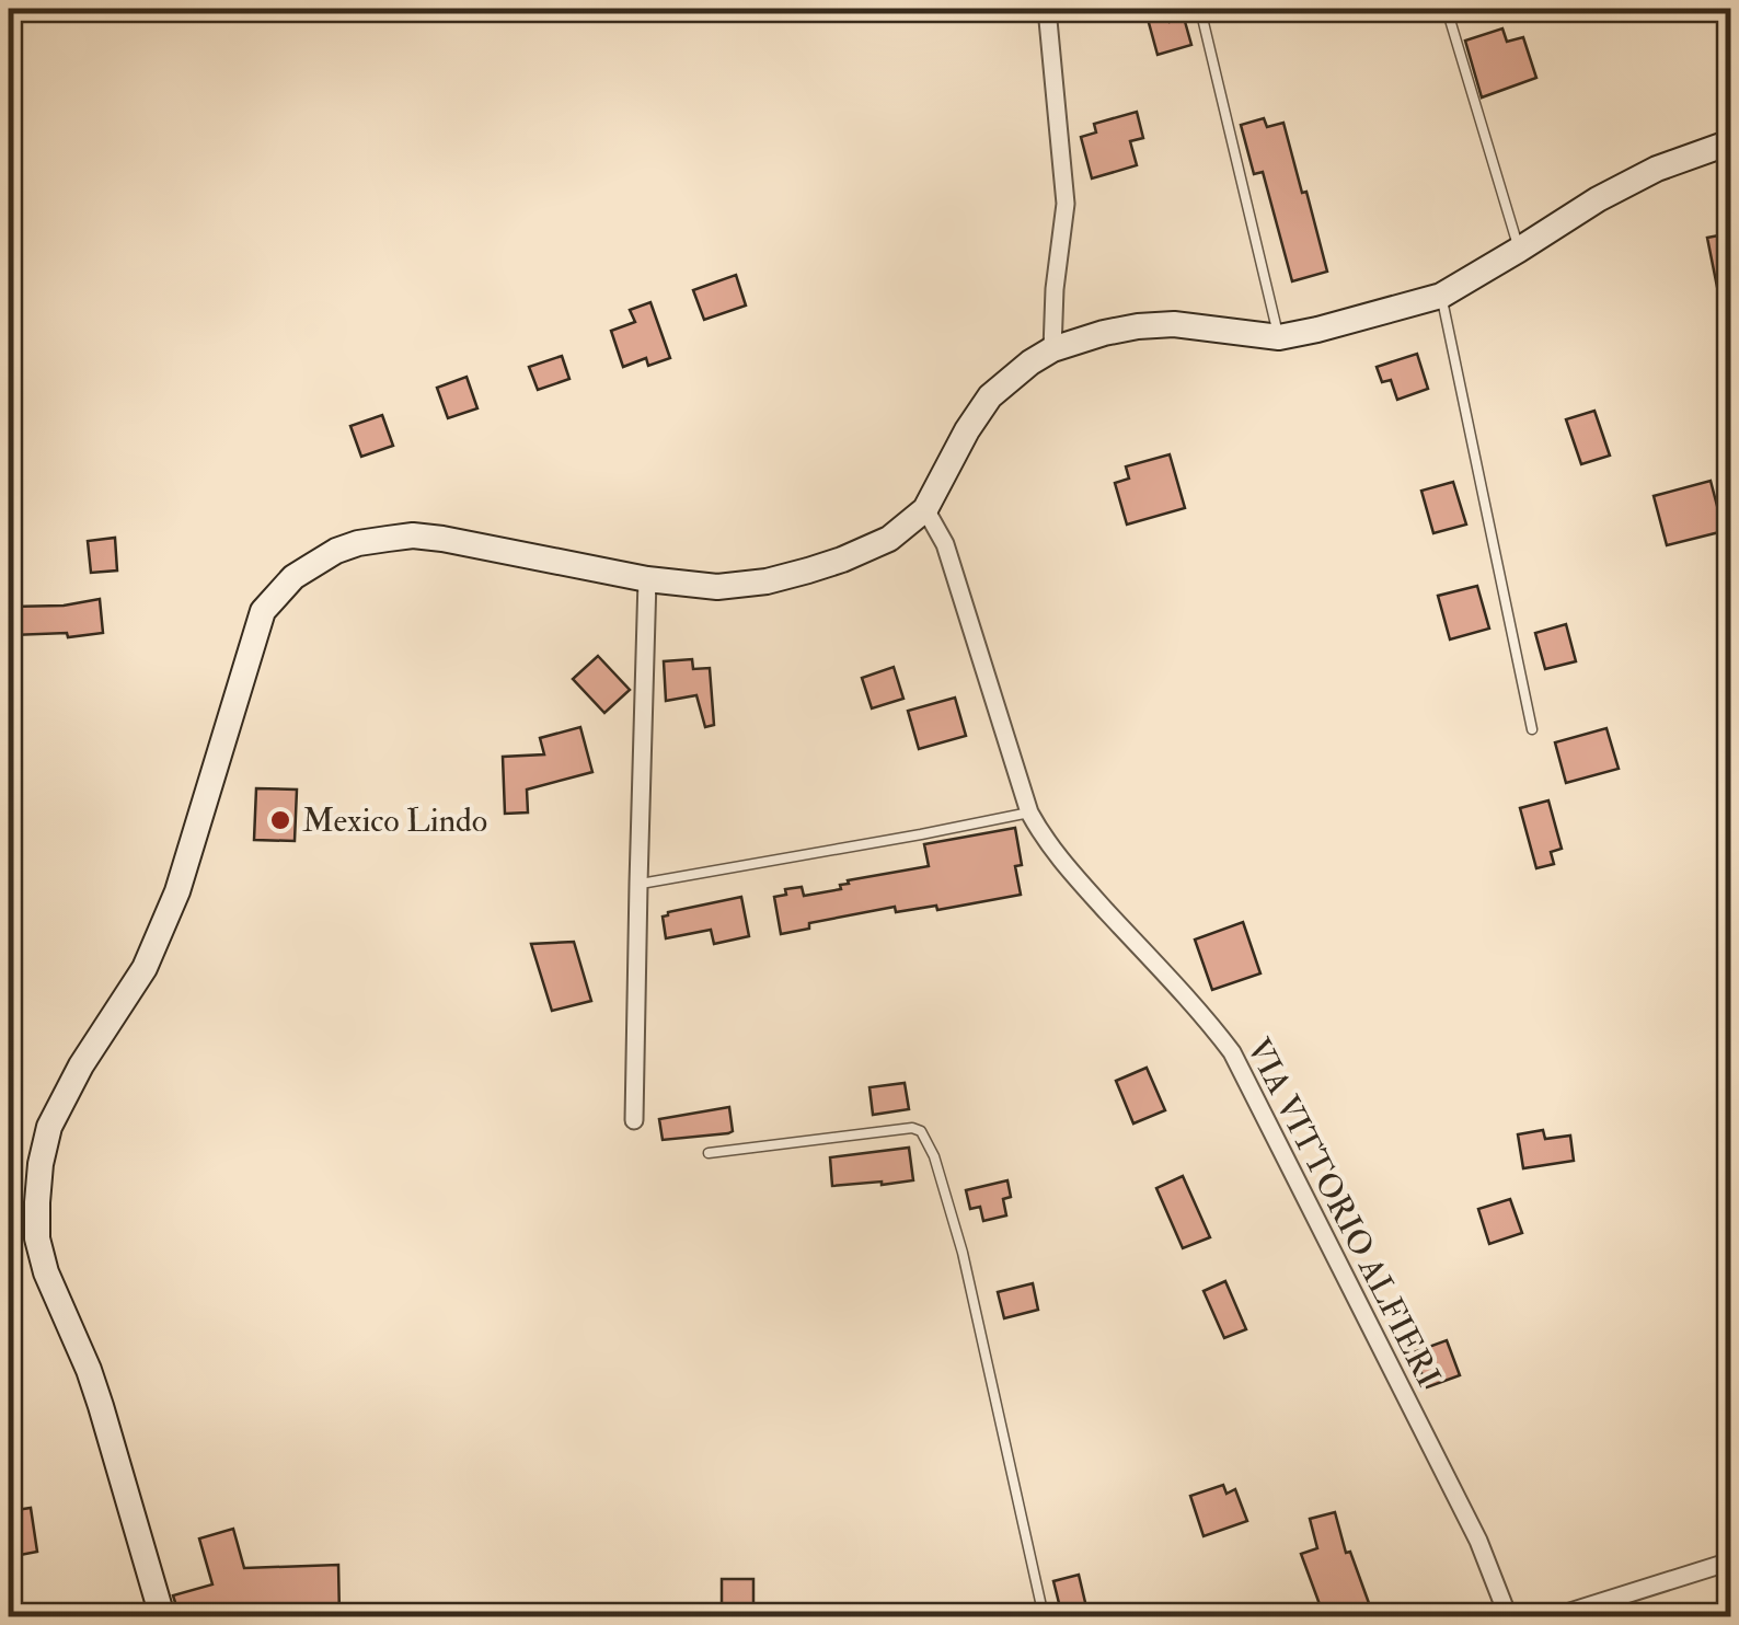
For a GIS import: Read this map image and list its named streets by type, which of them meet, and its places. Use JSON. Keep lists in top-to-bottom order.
{
  "streets": {
    "street": ["VIA VITTORIO ALFIERI"]
  },
  "places": ["Mexico Lindo"]
}
